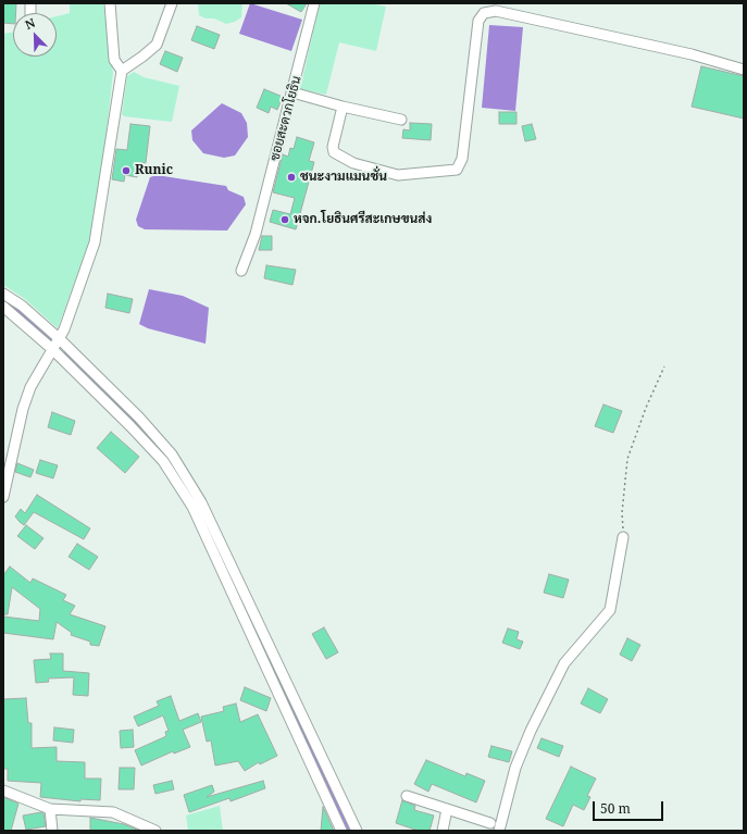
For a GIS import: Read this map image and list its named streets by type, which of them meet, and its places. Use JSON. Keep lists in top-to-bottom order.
{
  "streets": {
    "street": ["ซอยสะดวกโยธิน"]
  },
  "places": ["Runic", "ชนะงามแมนชั่น", "หจก.โยธินศรีสะเกษขนส่ง"],
  "scale_bar": "50 m",
  "north": "top left"
}
